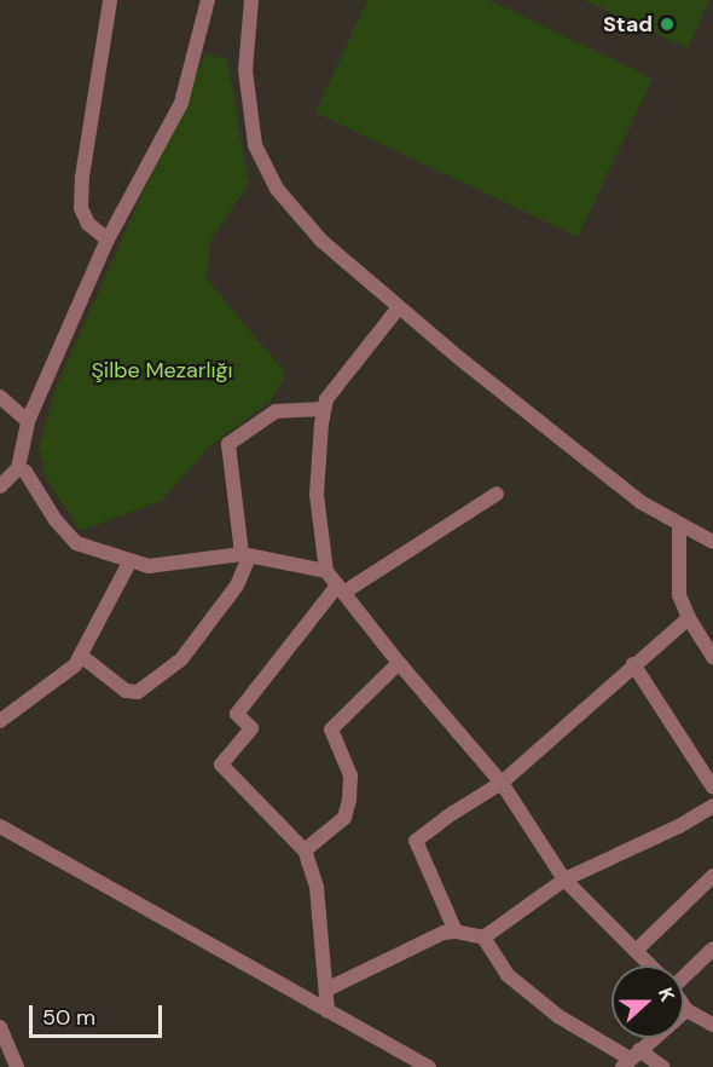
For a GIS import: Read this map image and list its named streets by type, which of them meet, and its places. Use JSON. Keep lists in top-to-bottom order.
{
  "parks": ["Şilbe Mezarlığı"],
  "places": ["Stad"],
  "scale_bar": "50 m",
  "north": "right"
}
